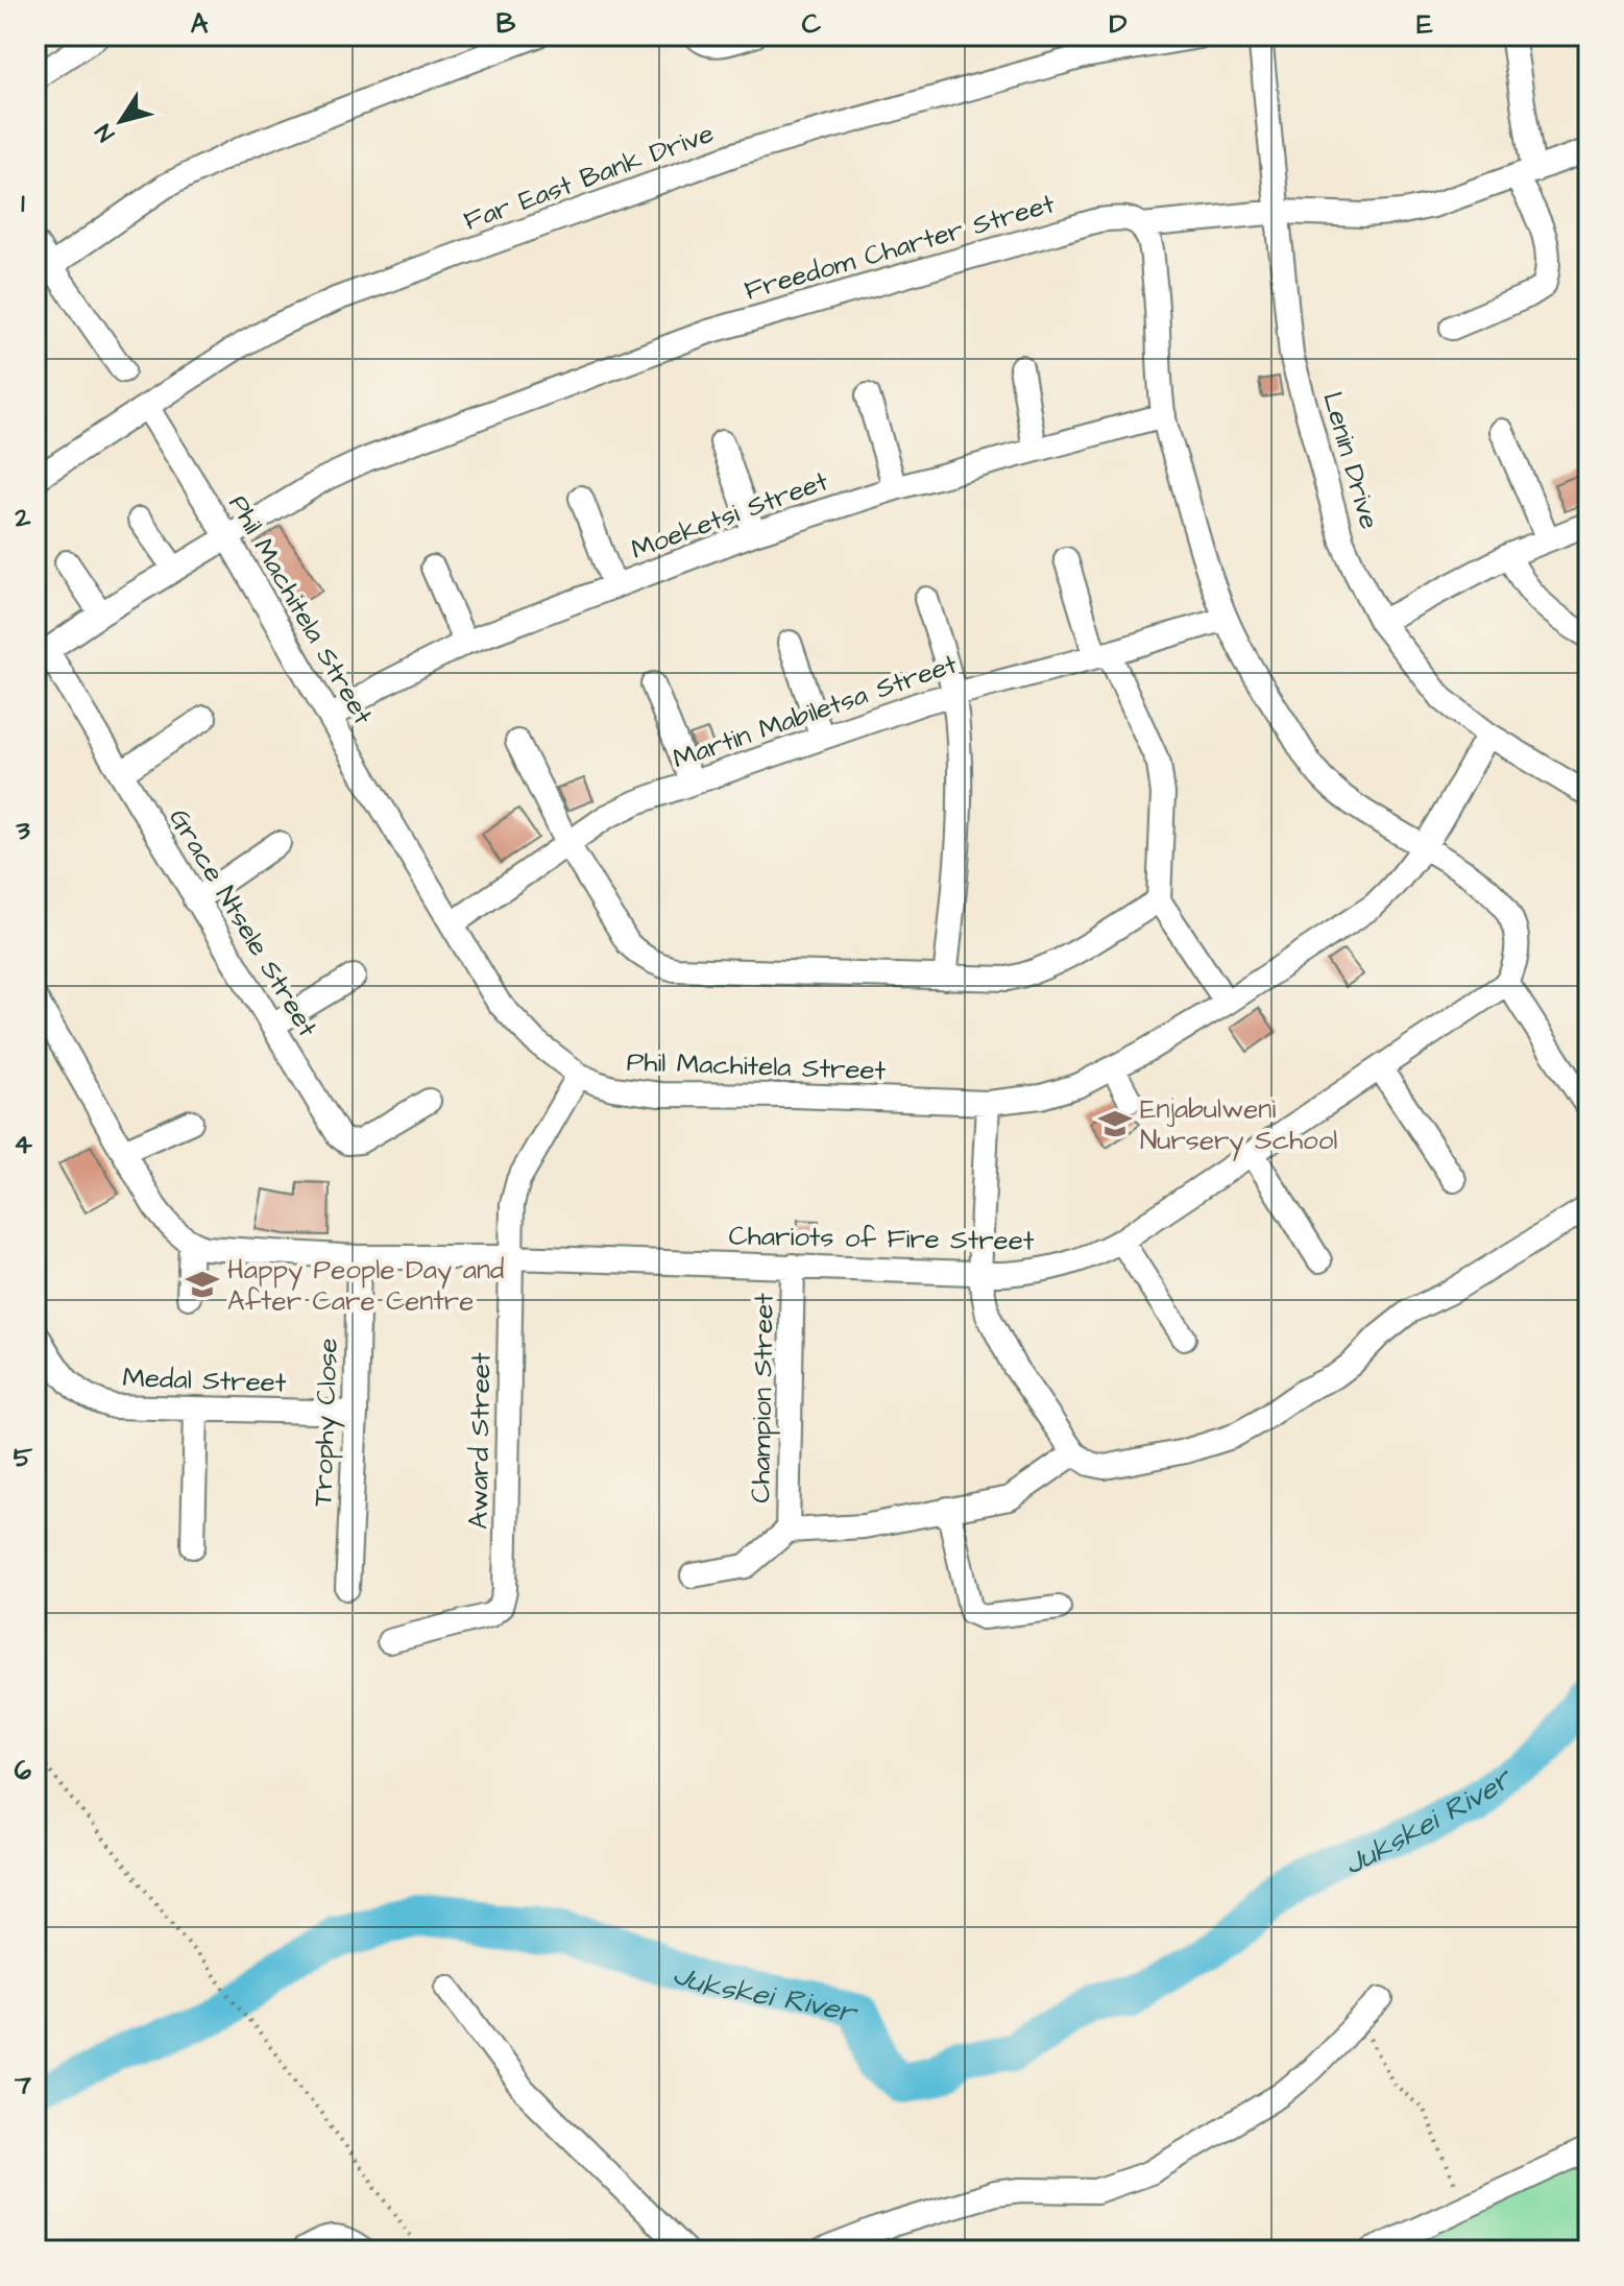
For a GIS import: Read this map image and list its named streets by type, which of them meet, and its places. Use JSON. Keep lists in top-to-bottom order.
{
  "streets": {
    "street": [
      "Far East Bank Drive",
      "Freedom Charter Street",
      "Lenin Drive",
      "Moeketsi Street",
      "Phil Machitela Street",
      "Martin Mabiletsa Street",
      "Grace Ntsele Street",
      "Chariots of Fire Street",
      "Medal Street",
      "Champion Street",
      "Trophy Close",
      "Award Street"
    ]
  },
  "crossings": [
    ["Far East Bank Drive", "Phil Machitela Street"],
    ["Freedom Charter Street", "Lenin Drive"],
    ["Freedom Charter Street", "Phil Machitela Street"],
    ["Freedom Charter Street", "Grace Ntsele Street"],
    ["Lenin Drive", "Phil Machitela Street"],
    ["Moeketsi Street", "Phil Machitela Street"],
    ["Phil Machitela Street", "Martin Mabiletsa Street"],
    ["Phil Machitela Street", "Award Street"],
    ["Chariots of Fire Street", "Champion Street"],
    ["Chariots of Fire Street", "Trophy Close"],
    ["Chariots of Fire Street", "Award Street"],
    ["Medal Street", "Trophy Close"]
  ],
  "water": ["Jukskei River"],
  "places": {
    "school or university": ["Enjabulweni Nursery School", "Happy People Day and After Care Centre"]
  },
  "north": "bottom left",
  "grid": {
    "columns": [
      "A",
      "B",
      "C",
      "D",
      "E"
    ],
    "rows": [
      "1",
      "2",
      "3",
      "4",
      "5",
      "6",
      "7"
    ]
  }
}
